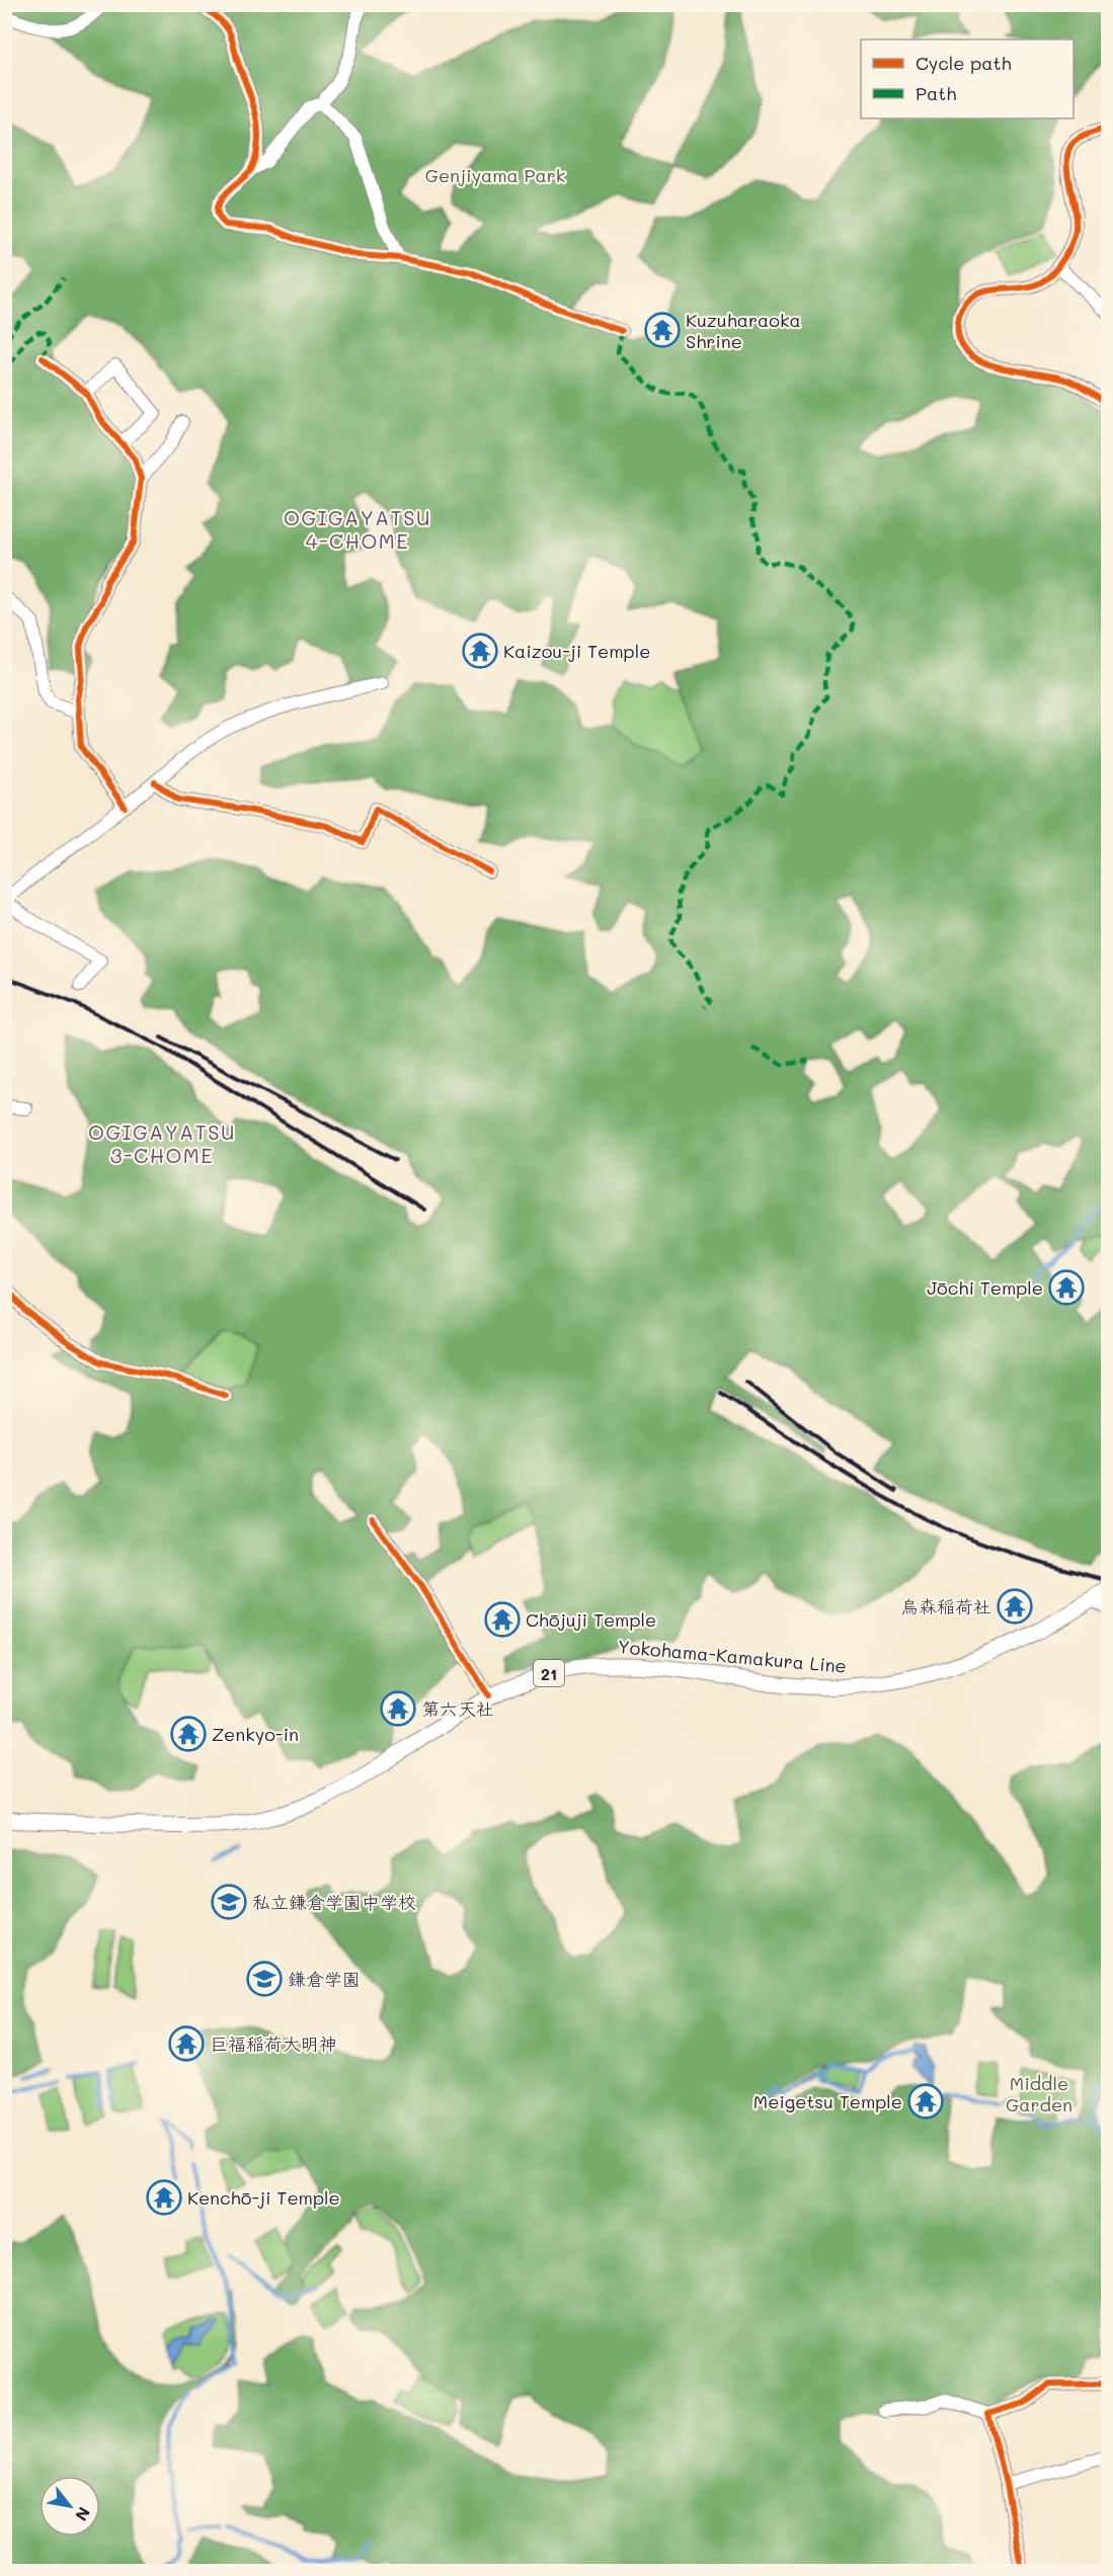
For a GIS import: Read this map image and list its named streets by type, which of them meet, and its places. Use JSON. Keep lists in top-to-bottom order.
{
  "streets": {
    "main road": ["Yokohama-Kamakura Line", "21"]
  },
  "districts": ["OGIGAYATSU 4-CHOME", "OGIGAYATSU 3-CHOME"],
  "parks": ["Genjiyama Park", "Middle Garden"],
  "places": {
    "temple": [
      "Kuzuharaoka Shrine",
      "Kaizou-ji Temple",
      "Jōchi Temple",
      "烏森稲荷社",
      "Chōjuji Temple",
      "第六天社",
      "Zenkyo-in",
      "巨福稲荷大明神",
      "Meigetsu Temple",
      "Kenchō-ji Temple"
    ],
    "school or university": ["私立鎌倉学園中学校", "鎌倉学園"]
  },
  "legend": ["Cycle path", "Path"],
  "north": "bottom right"
}
